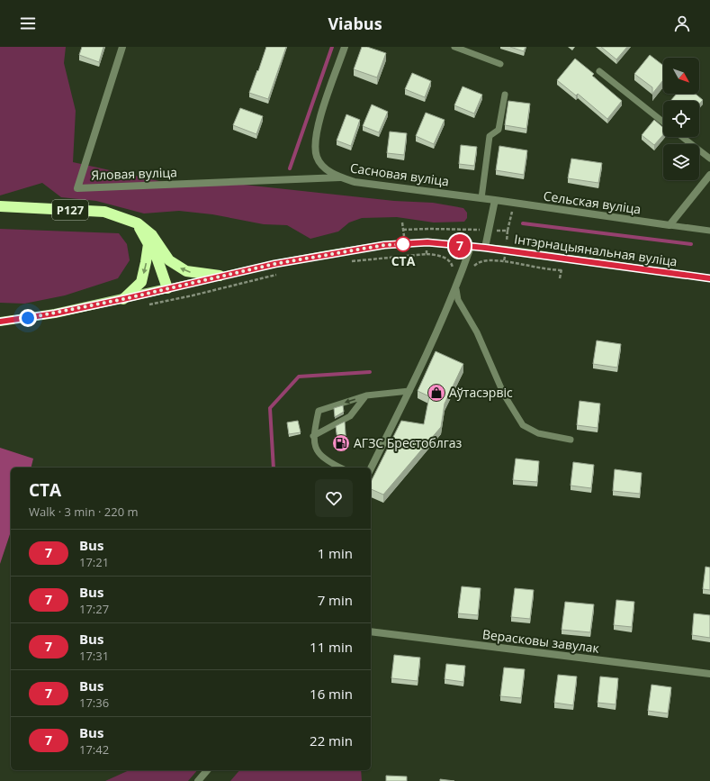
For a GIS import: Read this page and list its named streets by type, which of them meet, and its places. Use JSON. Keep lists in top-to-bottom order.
{
  "streets": {
    "highway": ["Р127"],
    "main road": ["Інтэрнацыянальная вуліца"],
    "street": [
      "Яловая вуліца",
      "Сасновая вуліца",
      "Сельская вуліца",
      "Верасковы завулак"
    ]
  },
  "crossings": [
    ["Яловая вуліца", "Сасновая вуліца"],
    ["Сасновая вуліца", "Сельская вуліца"],
    ["Р127", "Інтэрнацыянальная вуліца"]
  ],
  "places": {
    "other": ["СТА"],
    "shop": ["Аўтасэрвіс"],
    "fuel station": ["АГЗС Брестоблгаз"]
  },
  "lines": ["bus line 7"],
  "north": "bottom right",
  "page": {
    "header": "Viabus",
    "on_map": "7",
    "heading": ["СТА", "Walk · 3 min · 220 m"],
    "list": [
      {
        "mark": "7",
        "name": "Bus",
        "note": "17:21",
        "value": "1 min"
      },
      {
        "mark": "7",
        "name": "Bus",
        "note": "17:27",
        "value": "7 min"
      },
      {
        "mark": "7",
        "name": "Bus",
        "note": "17:31",
        "value": "11 min"
      },
      {
        "mark": "7",
        "name": "Bus",
        "note": "17:36",
        "value": "16 min"
      },
      {
        "mark": "7",
        "name": "Bus",
        "note": "17:42",
        "value": "22 min"
      }
    ]
  }
}
